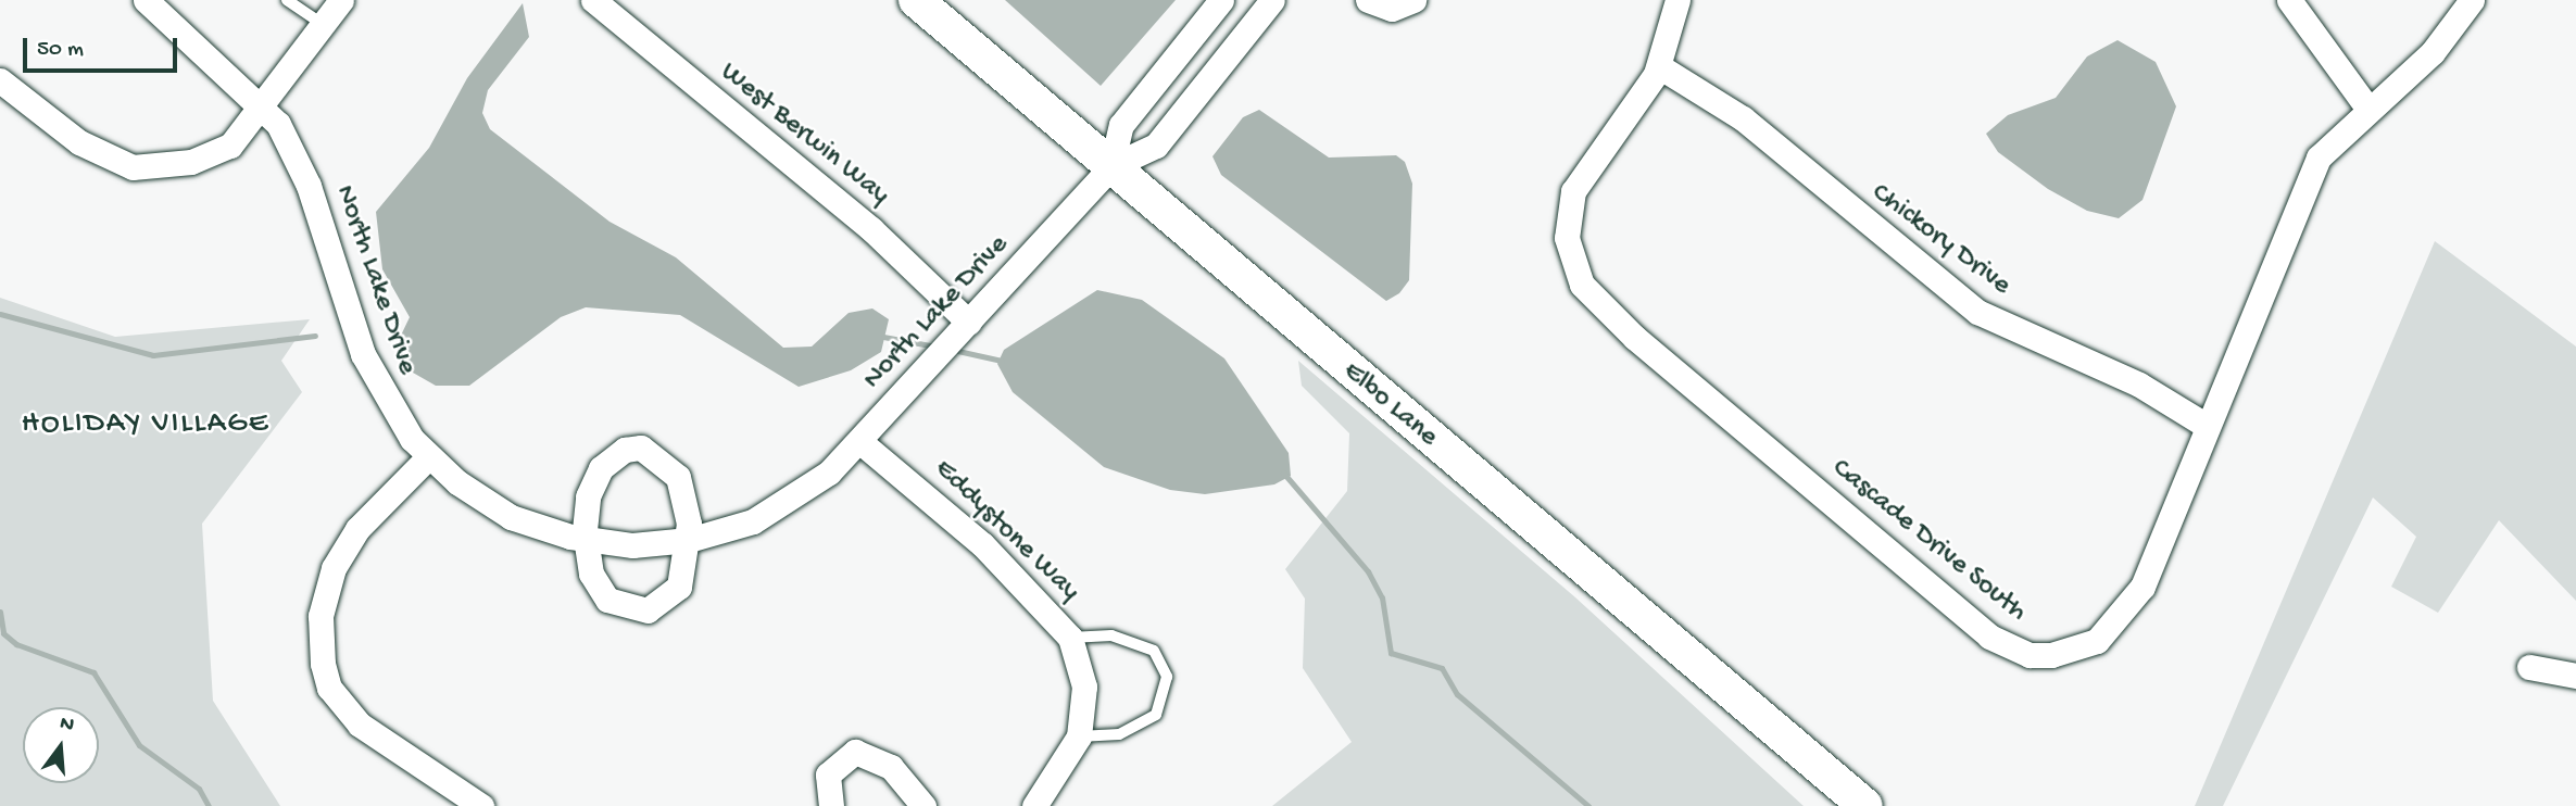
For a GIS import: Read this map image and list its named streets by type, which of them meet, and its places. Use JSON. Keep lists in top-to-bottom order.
{
  "streets": {
    "street": [
      "West Berwin Way",
      "Chickory Drive",
      "North Lake Drive",
      "Elbo Lane",
      "Eddystone Way",
      "Cascade Drive South"
    ]
  },
  "crossings": [
    ["West Berwin Way", "North Lake Drive"],
    ["Chickory Drive", "Cascade Drive South"],
    ["North Lake Drive", "Elbo Lane"],
    ["North Lake Drive", "Eddystone Way"]
  ],
  "districts": ["HOLIDAY VILLAGE"],
  "scale_bar": "50 m",
  "north": "top"
}
